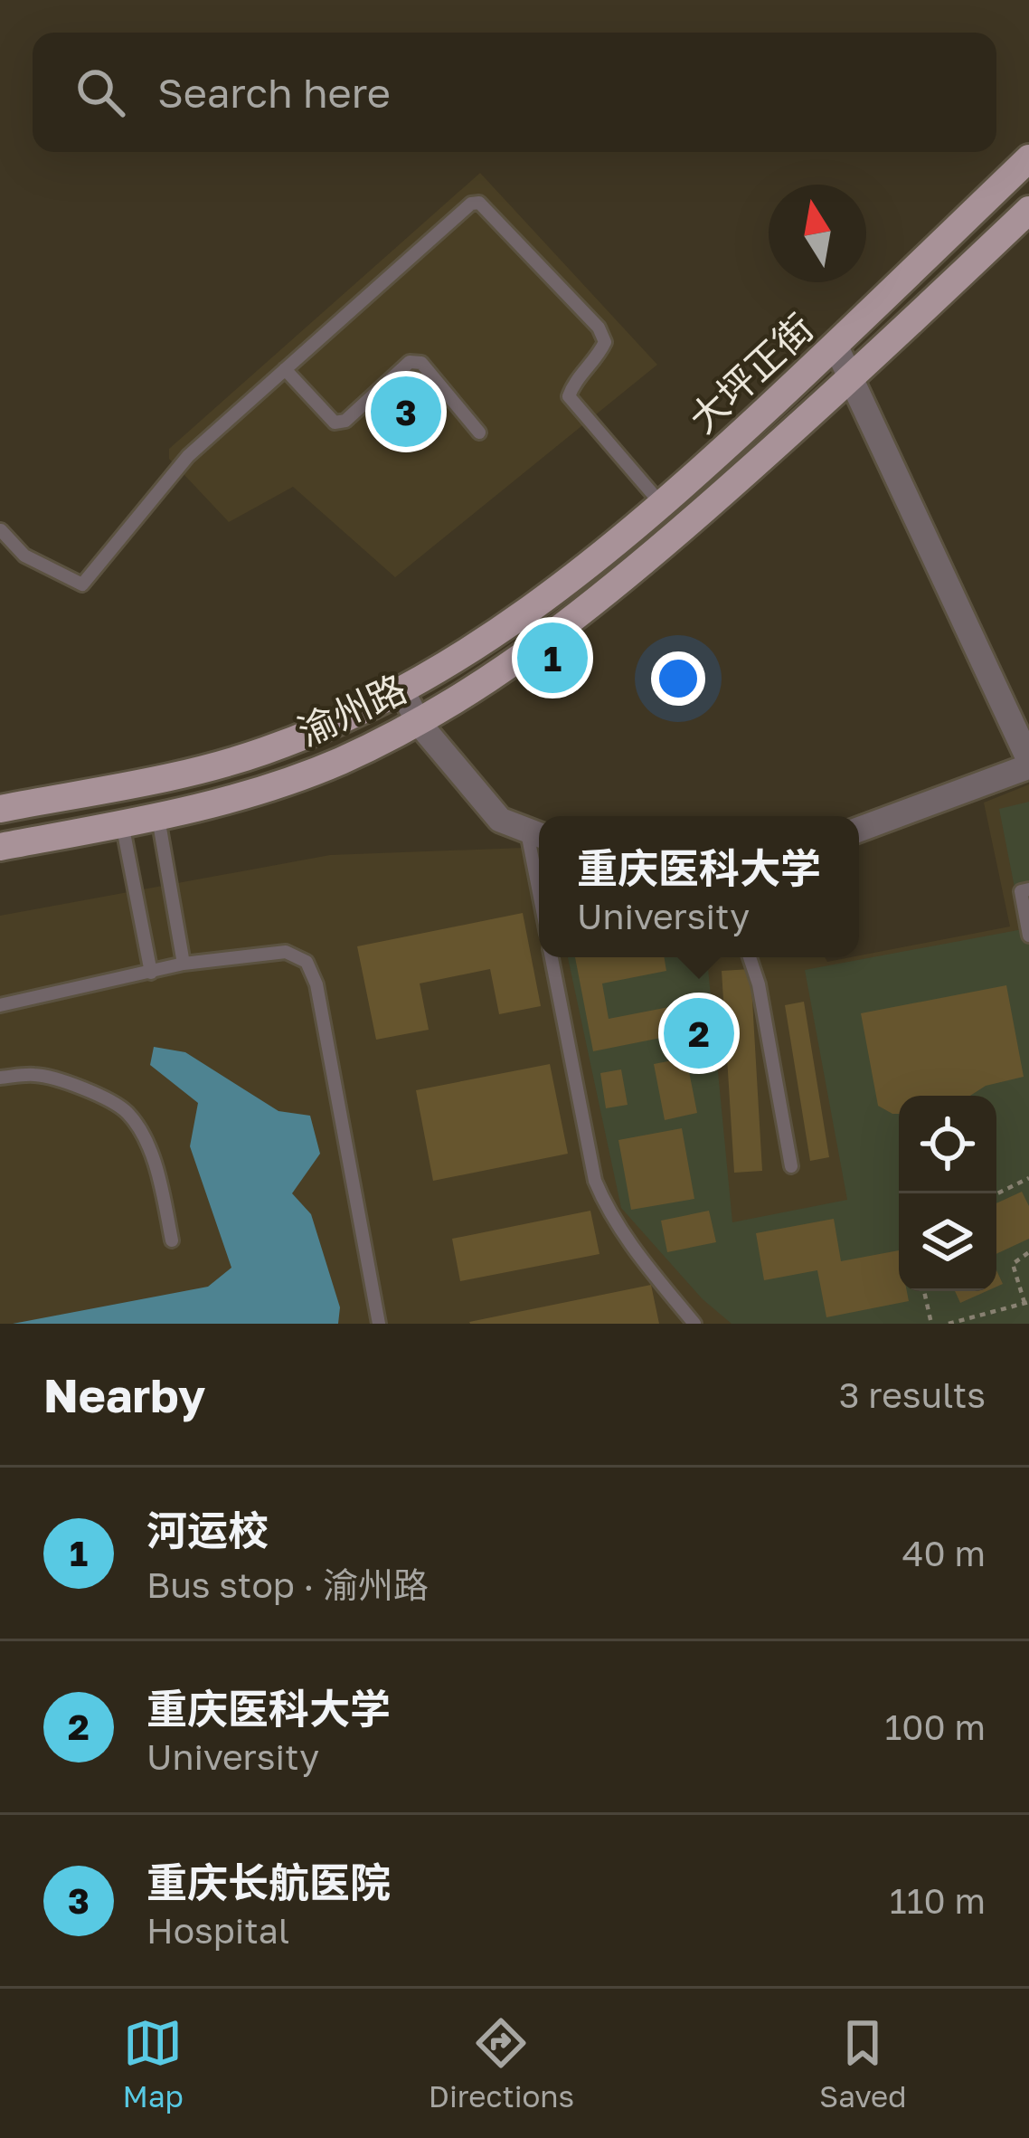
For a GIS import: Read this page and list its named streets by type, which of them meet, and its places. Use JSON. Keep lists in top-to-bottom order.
{
  "streets": {
    "main road": ["大坪正街", "渝州路"]
  },
  "crossings": [
    ["大坪正街", "渝州路"]
  ],
  "north": "top",
  "page": {
    "search": "Search here",
    "pins": ["3", "1", "2"],
    "popup": ["重庆医科大学", "University"],
    "heading": ["Nearby", "3 results"],
    "list": [
      {
        "mark": "1",
        "name": "河运校",
        "note": "Bus stop · 渝州路",
        "value": "40 m"
      },
      {
        "mark": "2",
        "name": "重庆医科大学",
        "note": "University",
        "value": "100 m"
      },
      {
        "mark": "3",
        "name": "重庆长航医院",
        "note": "Hospital",
        "value": "110 m"
      }
    ],
    "nav": ["Map", "Directions", "Saved"]
  }
}
